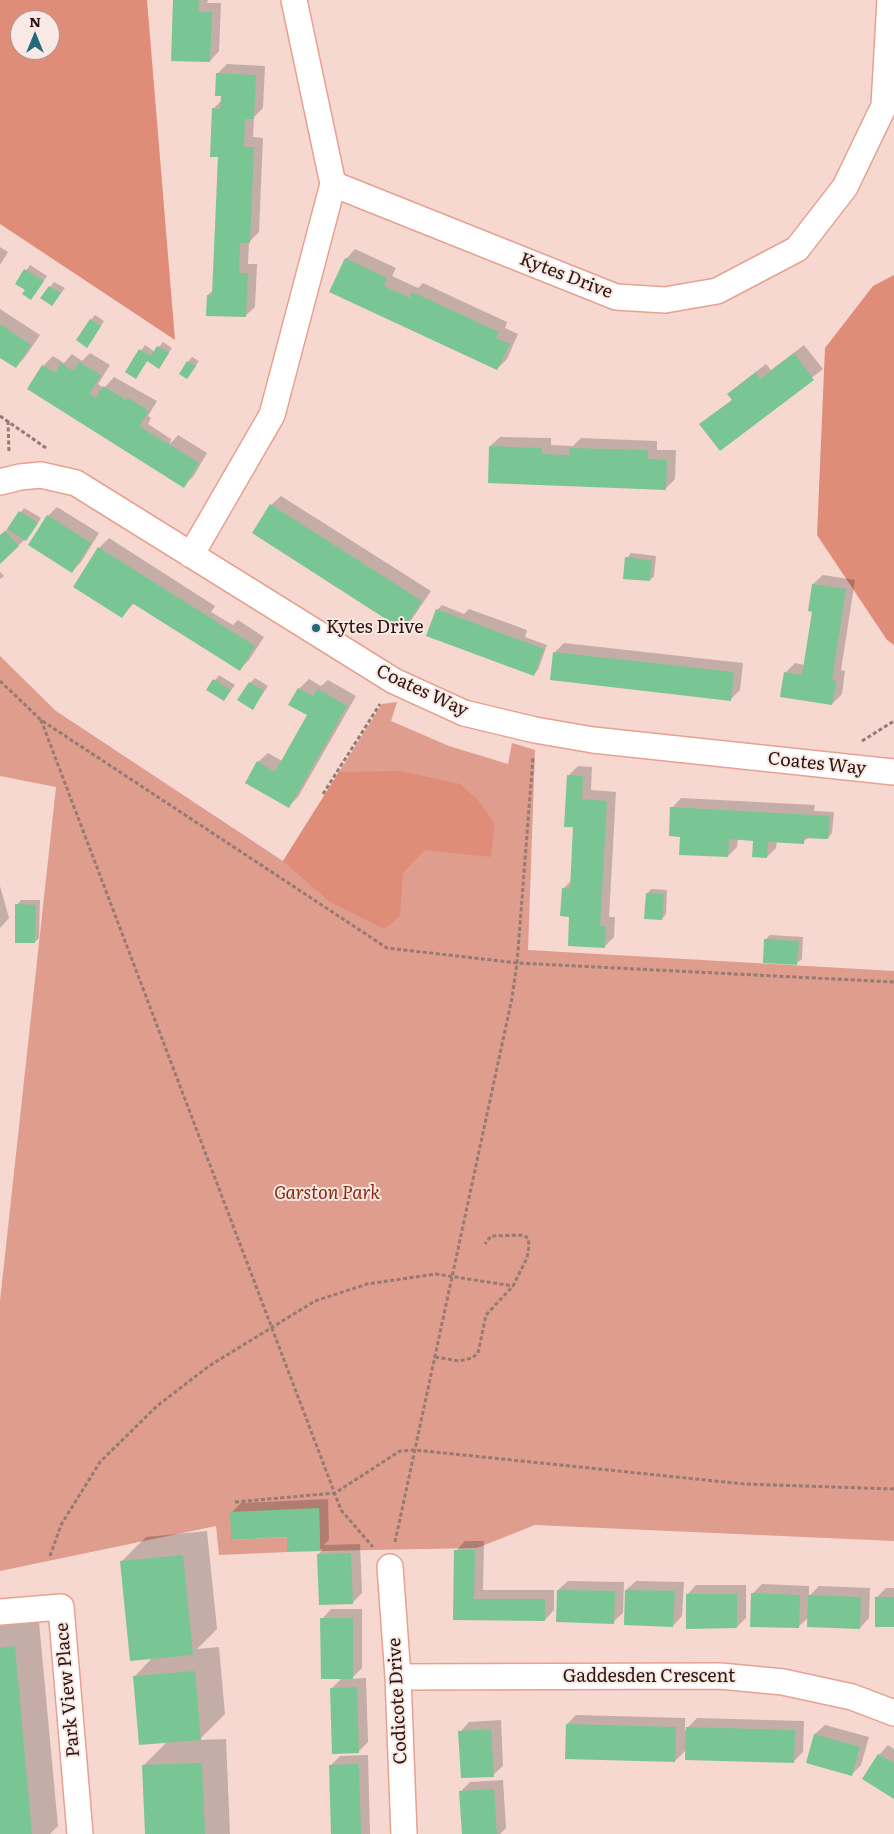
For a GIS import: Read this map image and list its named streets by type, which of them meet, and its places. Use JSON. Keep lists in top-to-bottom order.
{
  "streets": {
    "street": [
      "Kytes Drive",
      "Coates Way",
      "Gaddesden Crescent",
      "Park View Place",
      "Codicote Drive"
    ]
  },
  "crossings": [
    ["Gaddesden Crescent", "Codicote Drive"]
  ],
  "parks": ["Garston Park"],
  "places": ["Kytes Drive"],
  "north": "top"
}
